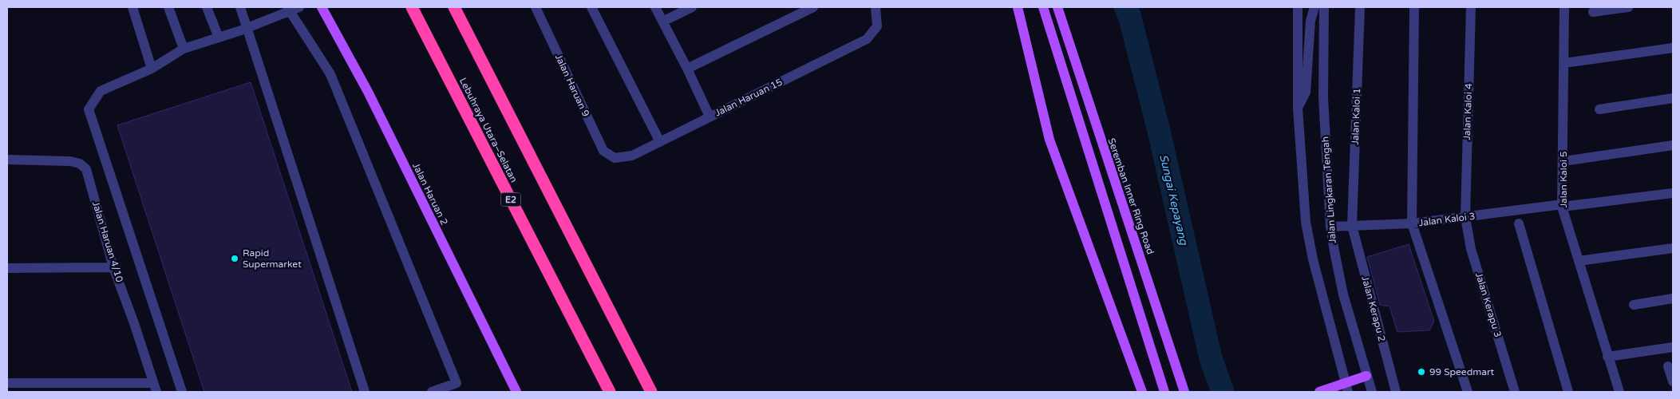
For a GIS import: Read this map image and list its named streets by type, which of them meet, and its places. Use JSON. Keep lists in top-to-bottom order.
{
  "streets": {
    "highway": ["Lebuhraya Utara–Selatan", "E2"],
    "main road": ["Jalan Haruan 2", "Seremban Inner Ring Road"],
    "street": [
      "Jalan Haruan 9",
      "Jalan Haruan 15",
      "Jalan Kaloi 4",
      "Jalan Kaloi 1",
      "Jalan Kaloi 5",
      "Jalan Lingkaran Tengah",
      "Jalan Kaloi 3",
      "Jalan Haruan 4/10",
      "Jalan Kerapu 3",
      "Jalan Kerapu 2"
    ]
  },
  "crossings": [
    ["Jalan Haruan 9", "Jalan Haruan 15"],
    ["Jalan Kaloi 4", "Jalan Kaloi 3"],
    ["Jalan Kaloi 4", "Jalan Kerapu 3"],
    ["Jalan Kaloi 1", "Jalan Kaloi 3"],
    ["Jalan Kaloi 1", "Jalan Kerapu 2"],
    ["Jalan Kaloi 5", "Jalan Kaloi 3"],
    ["Jalan Lingkaran Tengah", "Jalan Kaloi 3"],
    ["Jalan Kaloi 3", "Jalan Kerapu 3"],
    ["Jalan Kaloi 3", "Jalan Kerapu 2"]
  ],
  "water": ["Sungai Kepayang"],
  "places": ["Rapid Supermarket", "99 Speedmart"]
}
